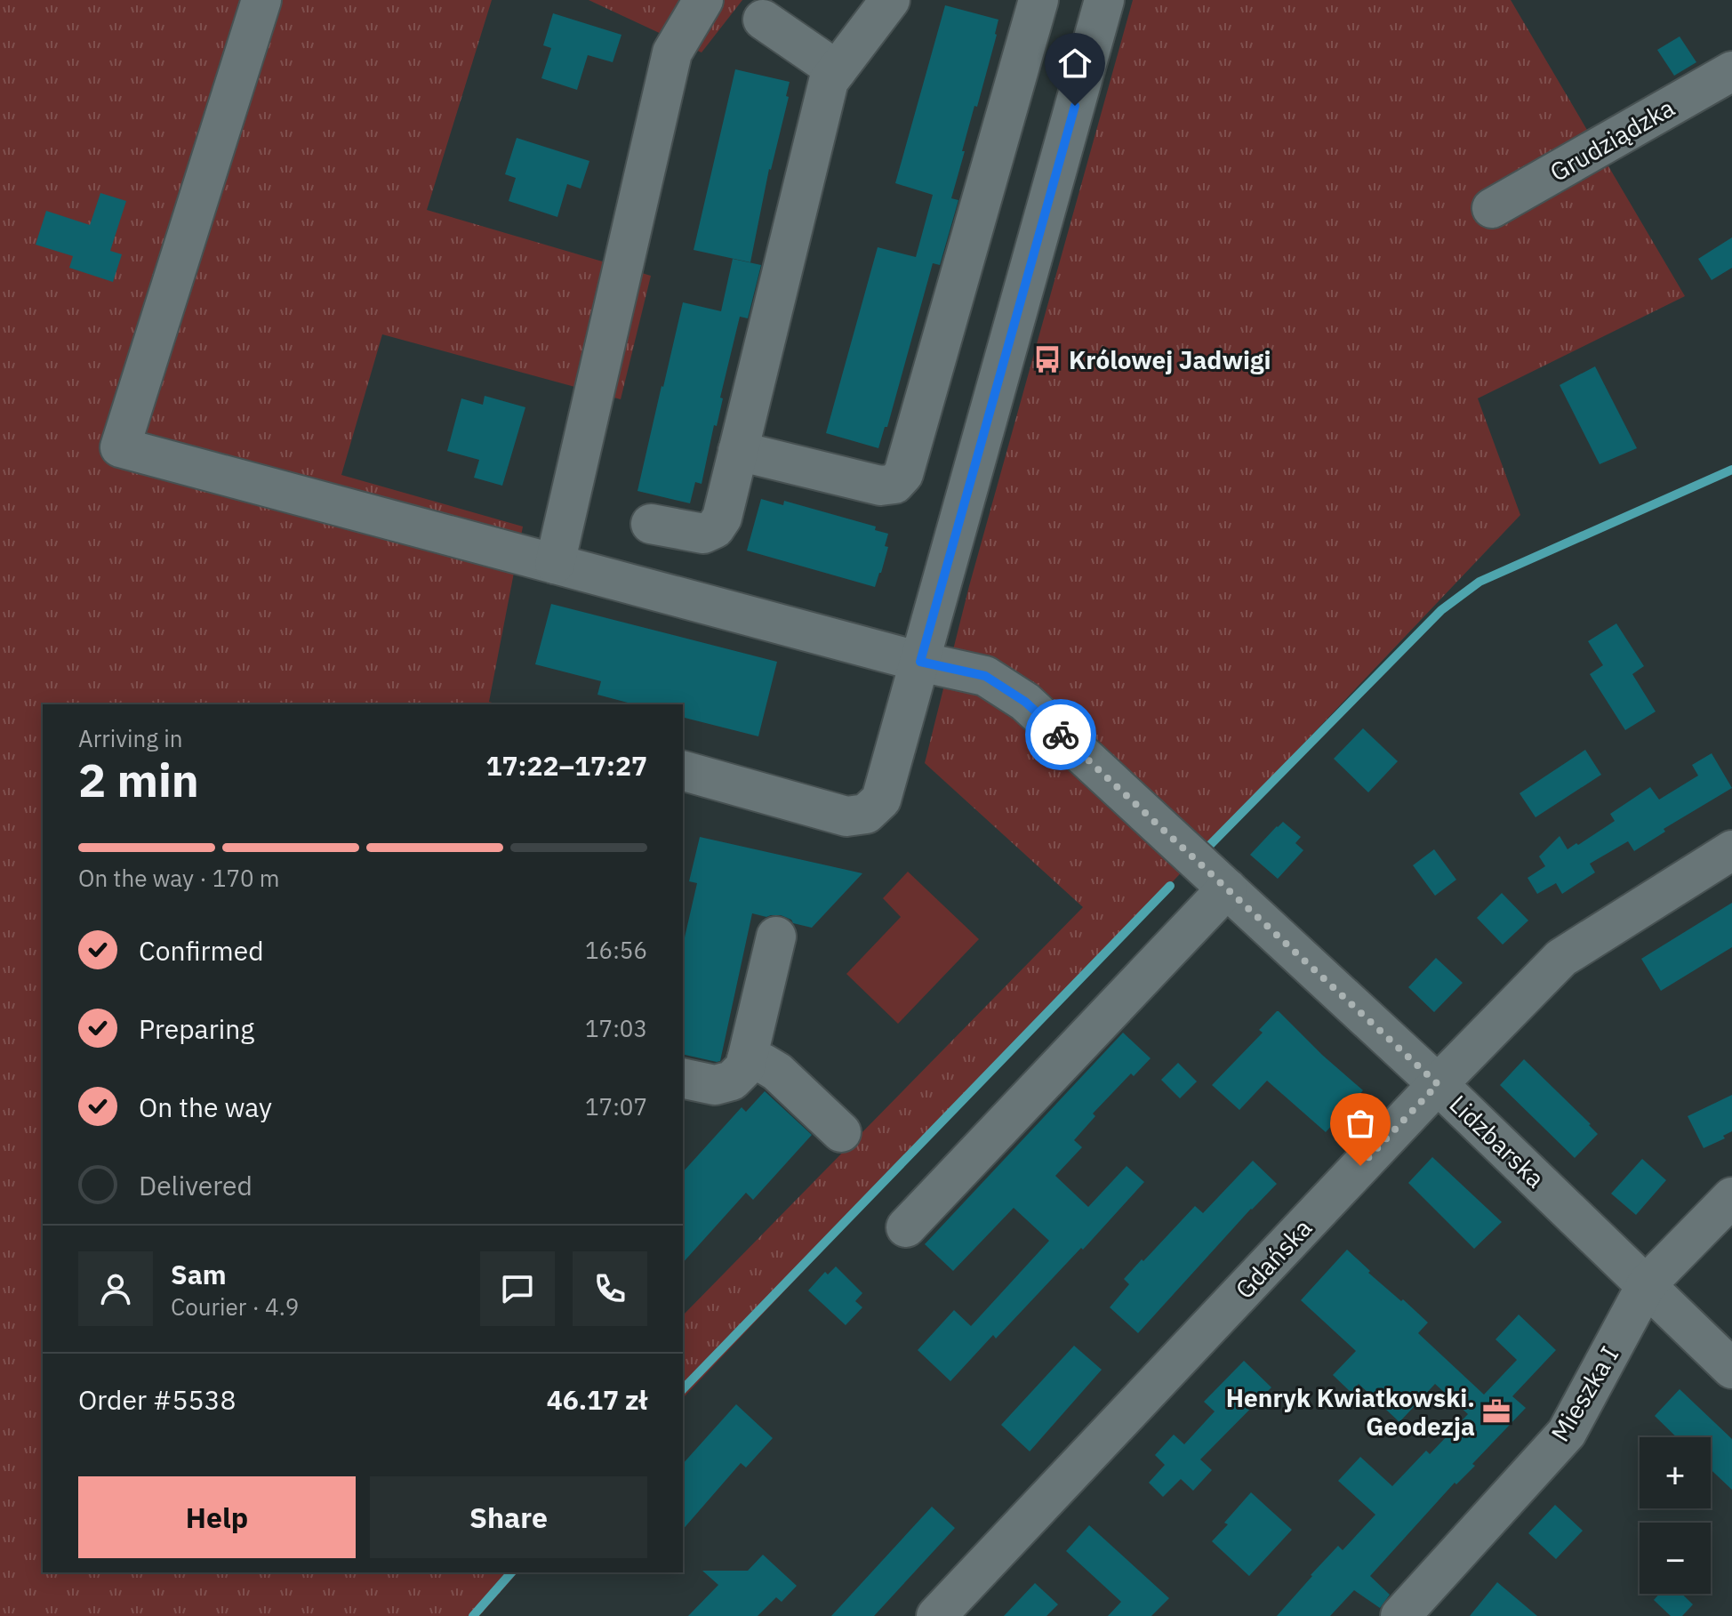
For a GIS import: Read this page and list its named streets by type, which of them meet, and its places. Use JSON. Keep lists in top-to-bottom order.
{
  "streets": {
    "street": [
      "Grudziądzka",
      "Lidzbarska",
      "Gdańska",
      "Mieszka I"
    ]
  },
  "crossings": [
    ["Lidzbarska", "Gdańska"],
    ["Lidzbarska", "Mieszka I"]
  ],
  "places": {
    "bus stop": ["Królowej Jadwigi"],
    "office": ["Henryk Kwiatkowski. Geodezja"]
  },
  "page": {
    "heading": ["2 min", "Arriving in", "17:22–17:27"],
    "panel": [
      "Sam",
      "Courier · 4.9",
      "Order #5538",
      "46.17 zł"
    ],
    "bar": "On the way · 170 m",
    "list": [
      ["Confirmed", "16:56"],
      ["Preparing", "17:03"],
      ["On the way", "17:07"],
      "Delivered"
    ],
    "map_buttons": ["+", "−"],
    "buttons": ["Help", "Share"]
  }
}
